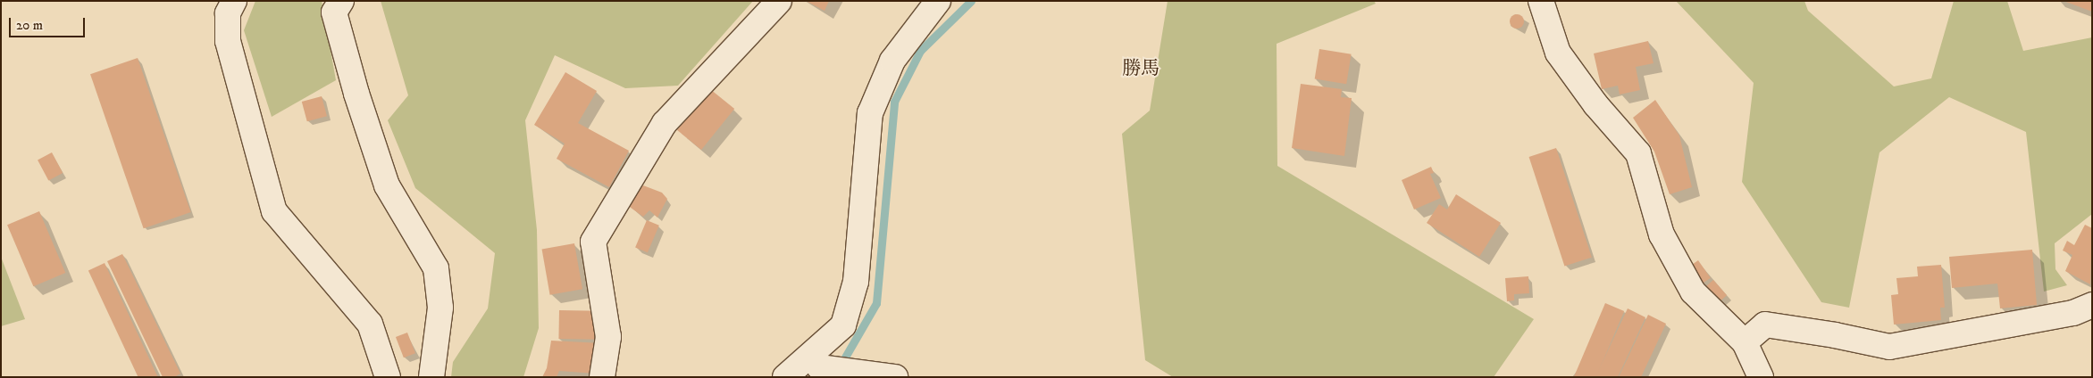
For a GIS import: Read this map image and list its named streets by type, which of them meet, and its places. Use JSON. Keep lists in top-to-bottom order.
{
  "districts": ["勝馬"],
  "scale_bar": "20 m"
}
